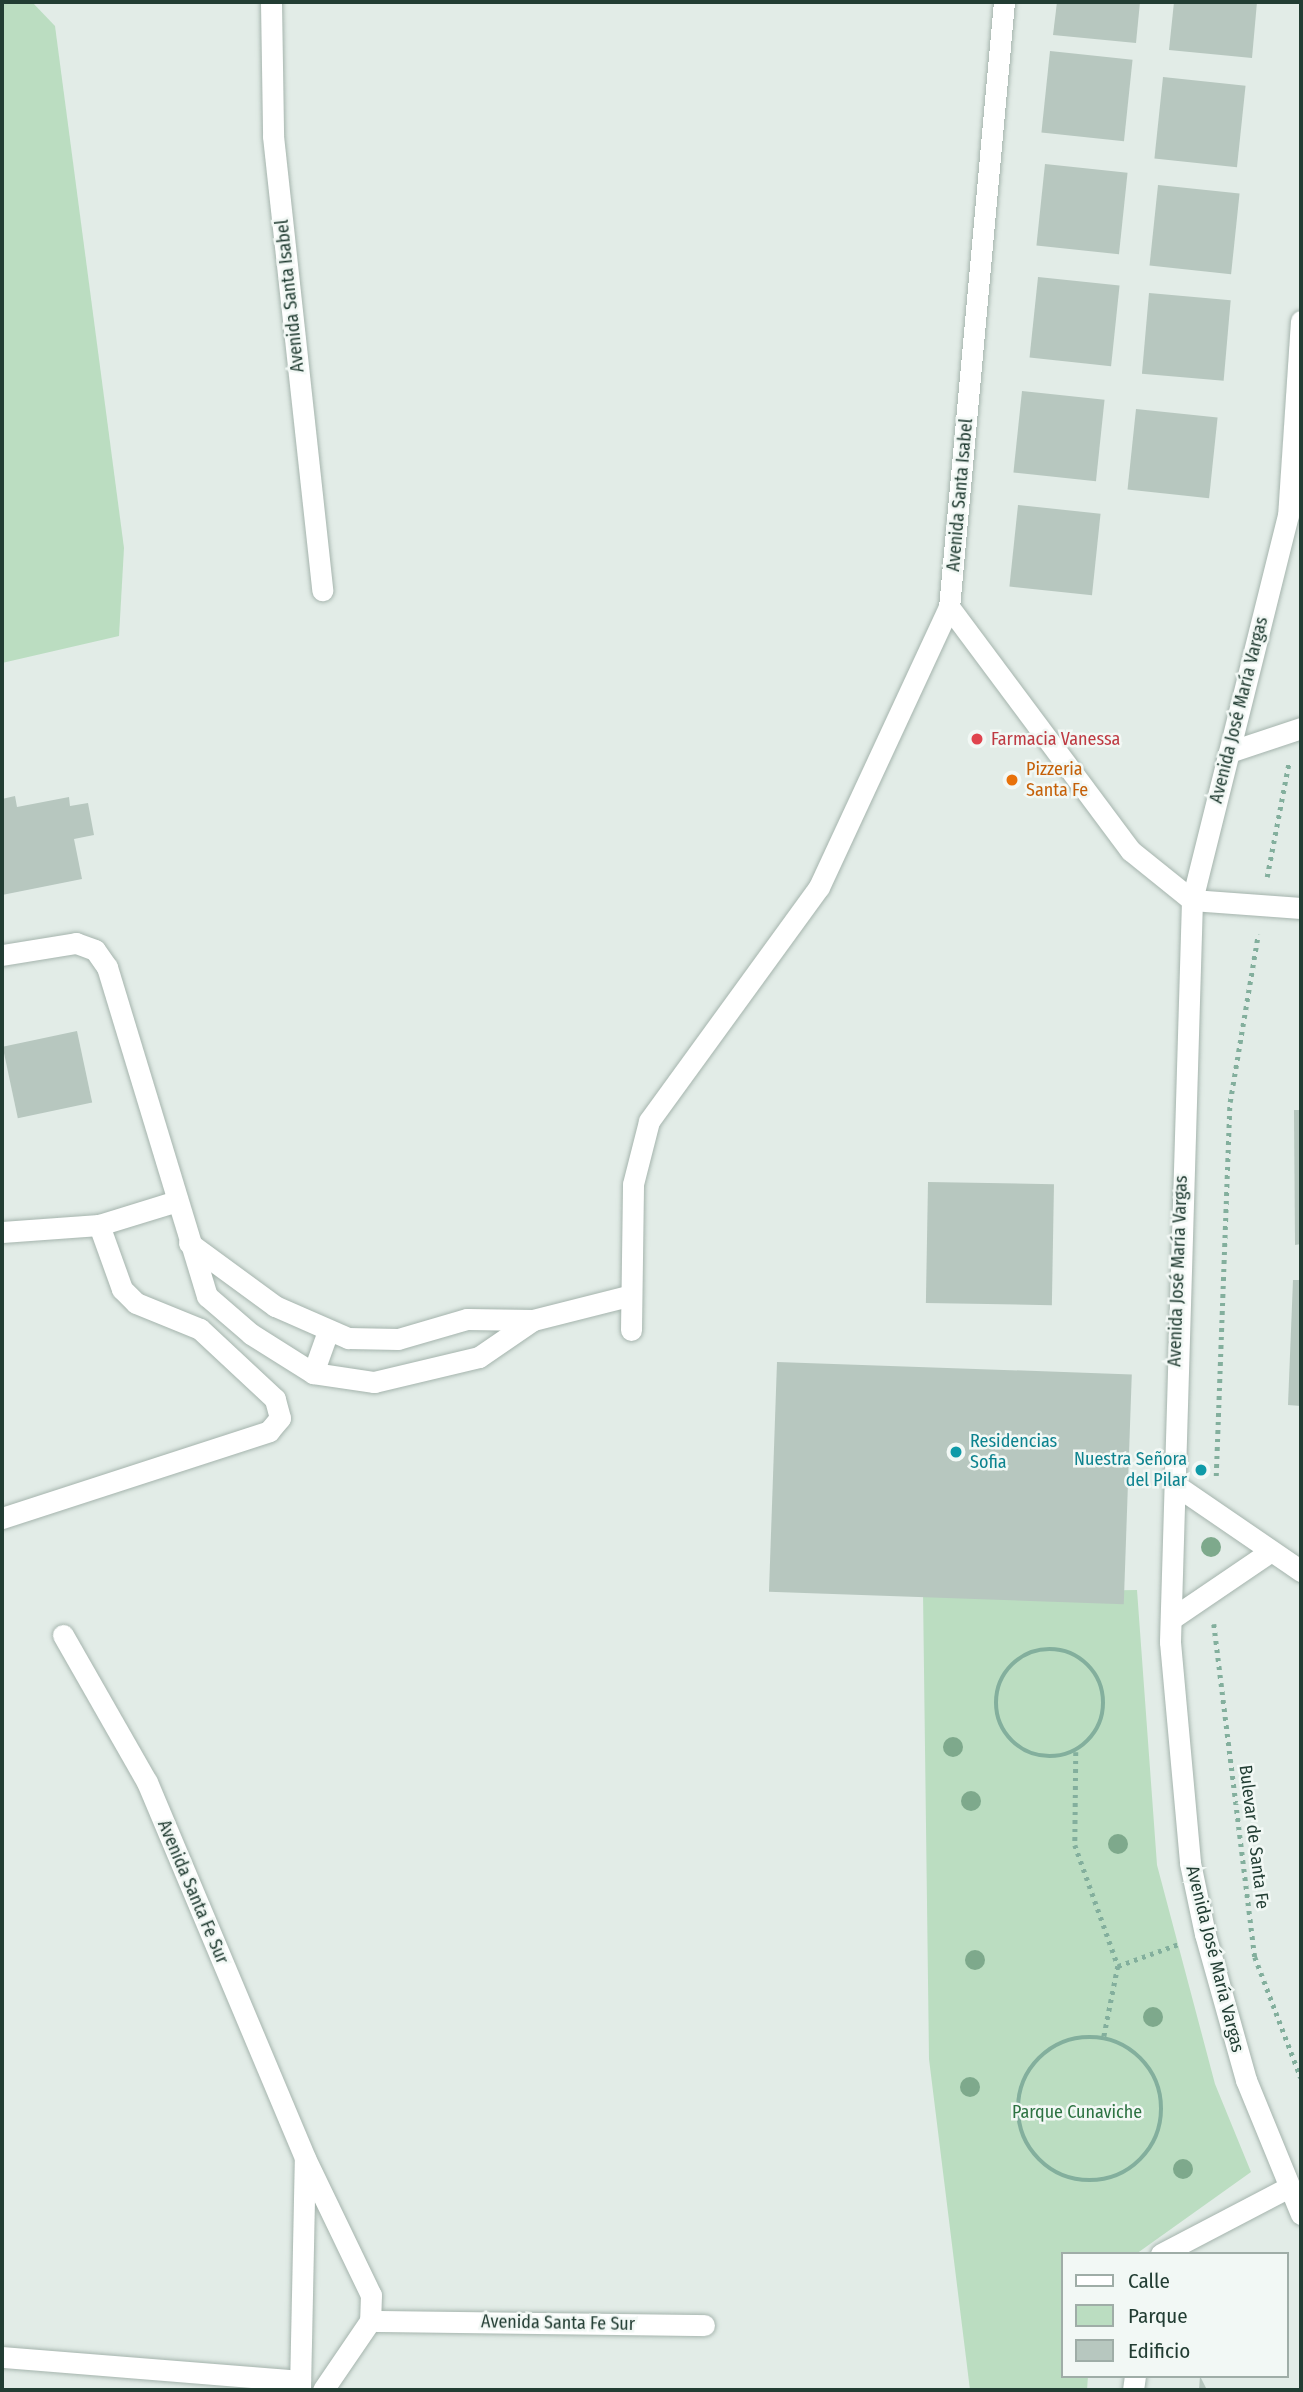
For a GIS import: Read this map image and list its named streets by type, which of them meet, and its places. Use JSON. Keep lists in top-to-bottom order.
{
  "streets": {
    "street": ["Avenida Santa Isabel", "Avenida José María Vargas", "Avenida Santa Fe Sur"],
    "path": ["Bulevar de Santa Fe"]
  },
  "parks": ["Parque Cunaviche"],
  "places": [
    "Farmacia Vanessa",
    "Pizzeria Santa Fe",
    "Residencias Sofia",
    "Nuestra Señora del Pilar"
  ],
  "legend": ["Calle", "Parque", "Edificio"]
}
